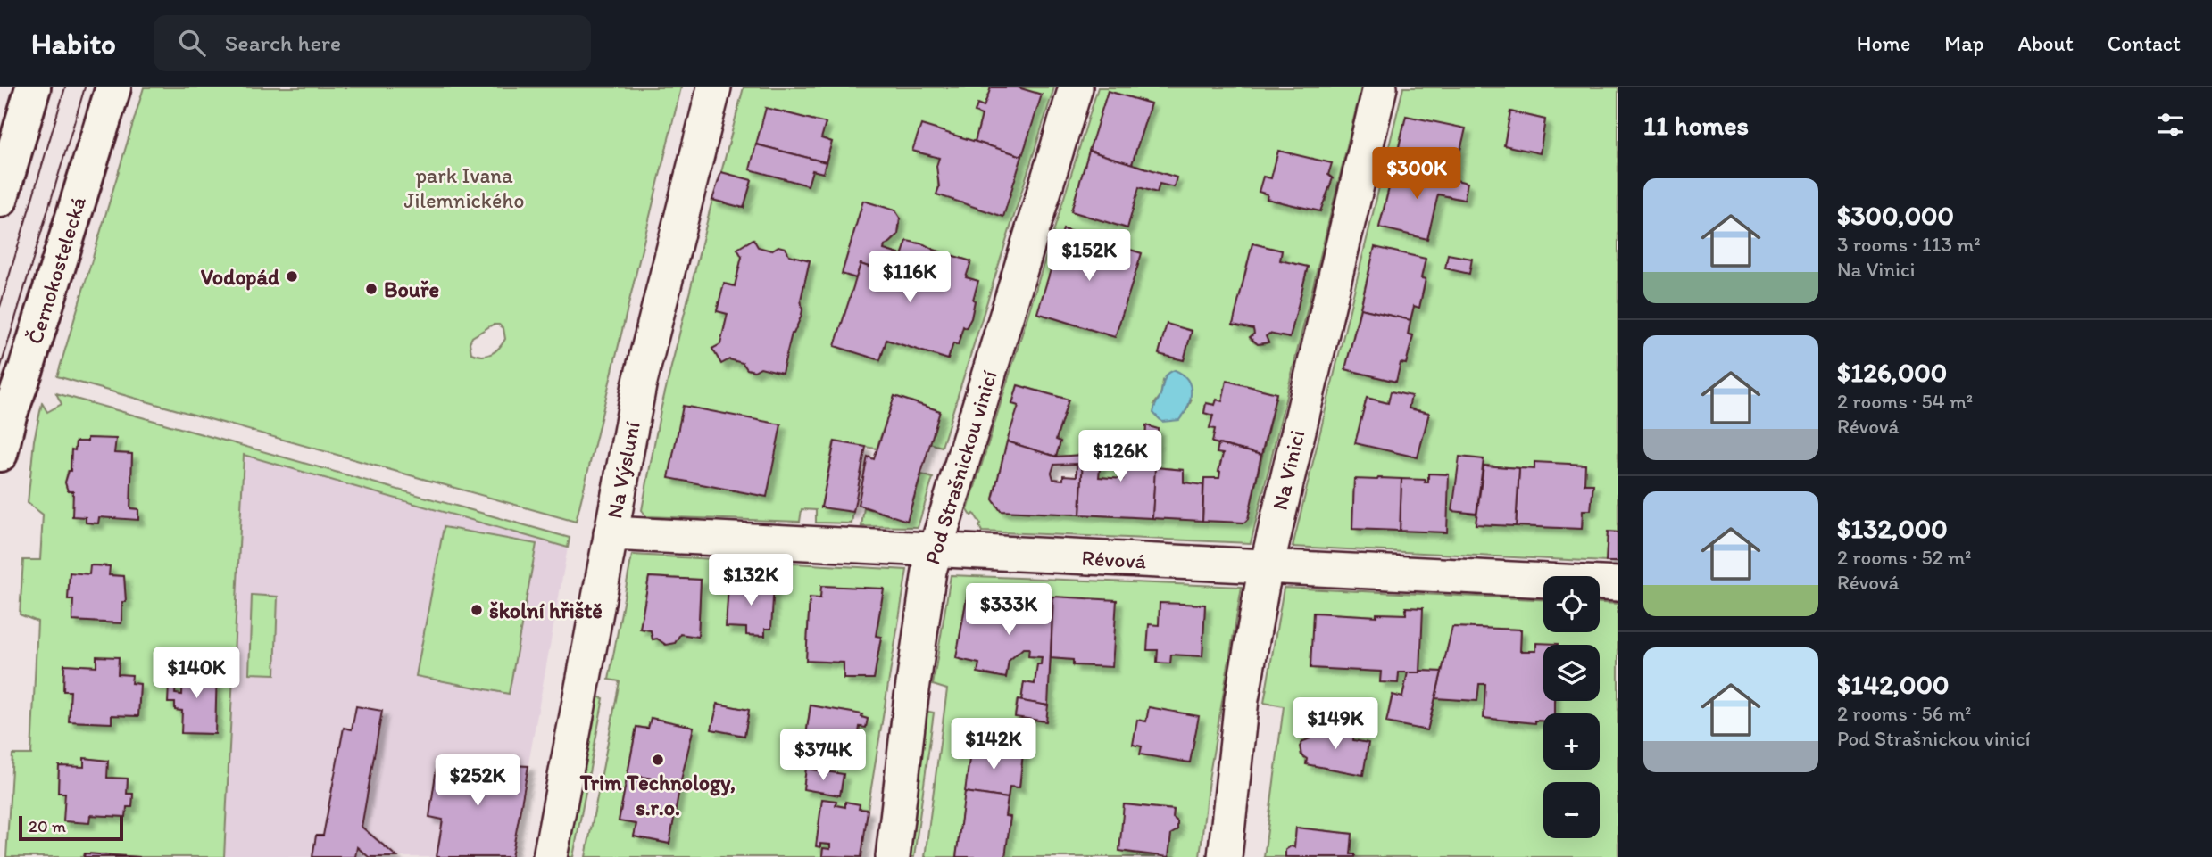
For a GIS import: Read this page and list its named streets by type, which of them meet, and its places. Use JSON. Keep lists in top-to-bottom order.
{
  "streets": {
    "main road": ["Černokostelecká"],
    "street": [
      "Pod Strašnickou vinicí",
      "Na Výsluní",
      "Na Vinici",
      "Révová"
    ]
  },
  "crossings": [
    ["Pod Strašnickou vinicí", "Révová"],
    ["Na Výsluní", "Révová"],
    ["Na Vinici", "Révová"]
  ],
  "parks": ["park Ivana Jilemnického"],
  "places": [
    "Vodopád",
    "Bouře",
    "školní hřiště",
    "Trim Technology, s.r.o."
  ],
  "scale_bar": "20 m",
  "page": {
    "header": "Habito",
    "search": "Search here",
    "nav": [
      "Home",
      "Map",
      "About",
      "Contact"
    ],
    "heading": "11 homes",
    "price": [
      "$300K",
      "$152K",
      "$116K",
      "$126K",
      "$132K",
      "$333K",
      "$140K",
      "$149K",
      "$142K",
      "$374K",
      "$252K"
    ],
    "list": [
      {
        "name": "$300,000",
        "note": "3 rooms · 113 m² · Na Vinici"
      },
      {
        "name": "$126,000",
        "note": "2 rooms · 54 m² · Révová"
      },
      {
        "name": "$132,000",
        "note": "2 rooms · 52 m² · Révová"
      },
      {
        "name": "$142,000",
        "note": "2 rooms · 56 m² · Pod Strašnickou vinicí"
      }
    ],
    "map_buttons": ["+", "−"],
    "scale": "20 m"
  }
}
